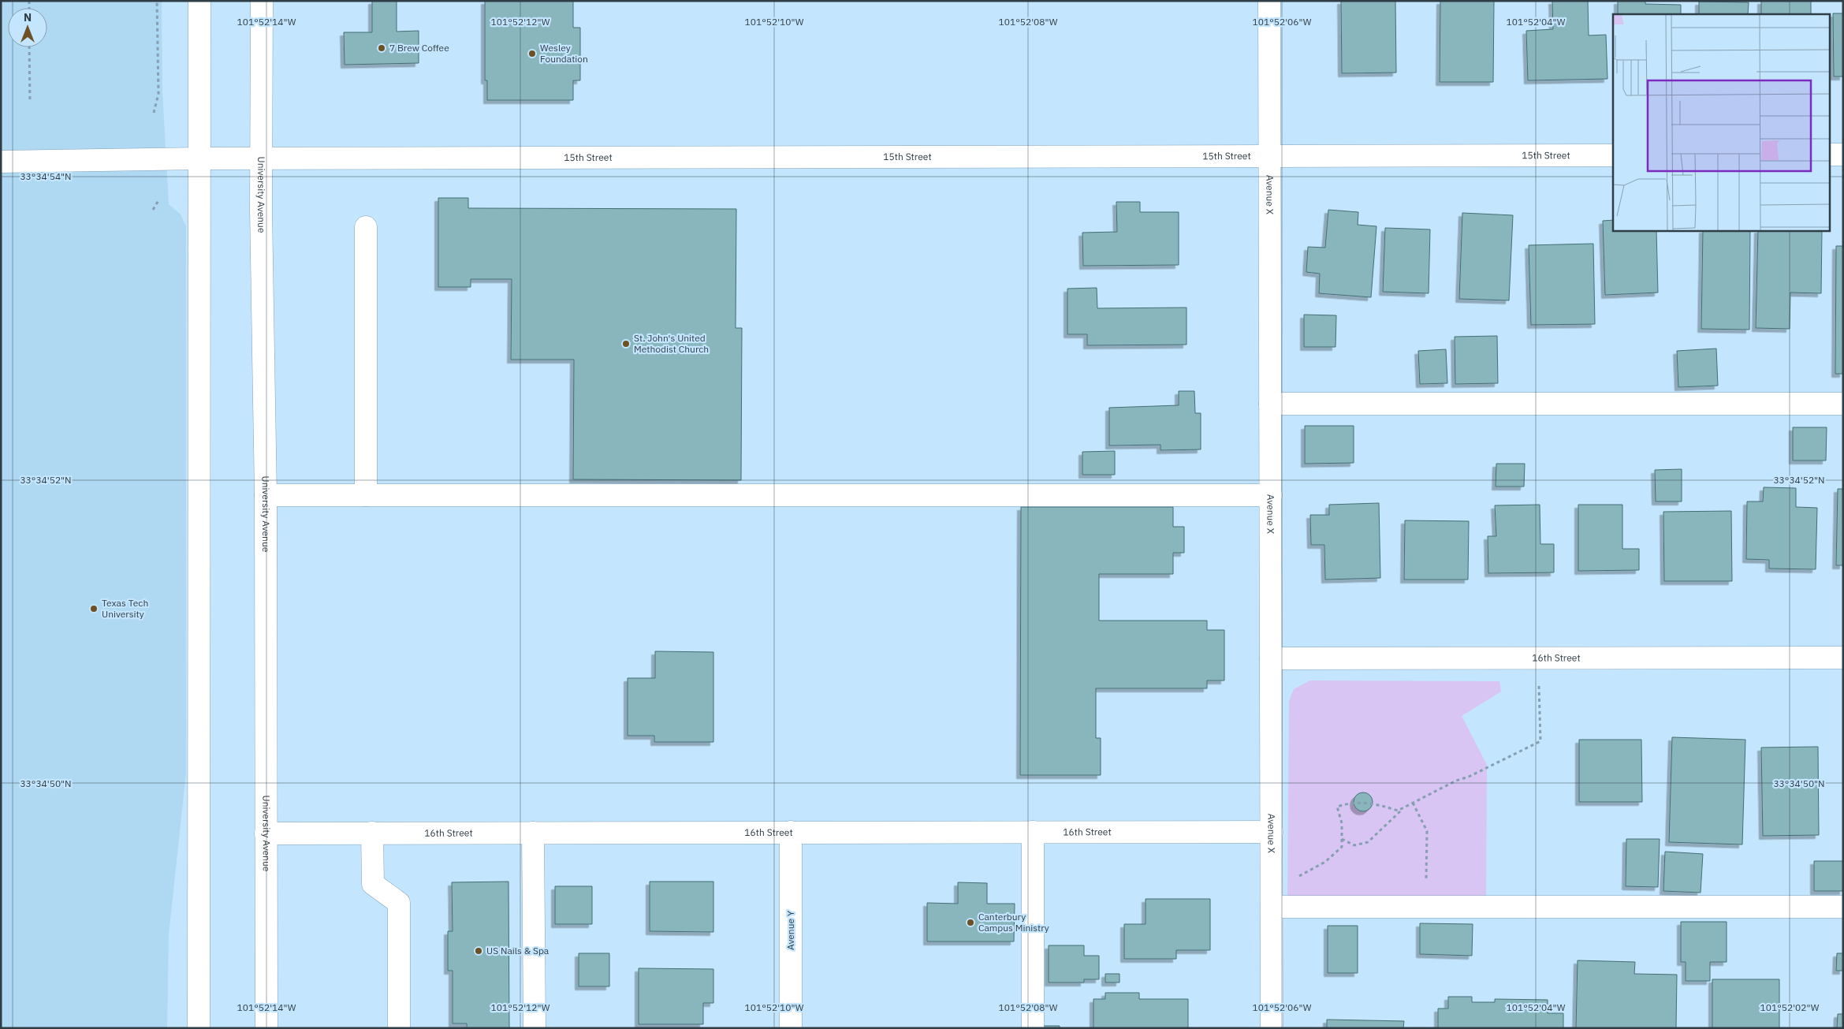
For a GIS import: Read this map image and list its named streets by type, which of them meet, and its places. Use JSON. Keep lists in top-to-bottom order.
{
  "streets": {
    "street": [
      "15th Street",
      "University Avenue",
      "Avenue X",
      "16th Street",
      "Avenue Y"
    ]
  },
  "crossings": [
    ["15th Street", "University Avenue"],
    ["15th Street", "Avenue X"],
    ["University Avenue", "16th Street"],
    ["Avenue X", "16th Street"],
    ["16th Street", "Avenue Y"]
  ],
  "places": [
    "7 Brew Coffee",
    "Wesley Foundation",
    "St. John's United Methodist Church",
    "Texas Tech University",
    "Canterbury Campus Ministry",
    "US Nails & Spa"
  ],
  "north": "top",
  "coordinates": [
    "101°52'14\"W",
    "101°52'12\"W",
    "101°52'10\"W",
    "101°52'08\"W",
    "101°52'06\"W",
    "101°52'04\"W",
    "33°34'54\"N",
    "33°34'52\"N",
    "33°34'50\"N",
    "101°52'02\"W"
  ]
}
